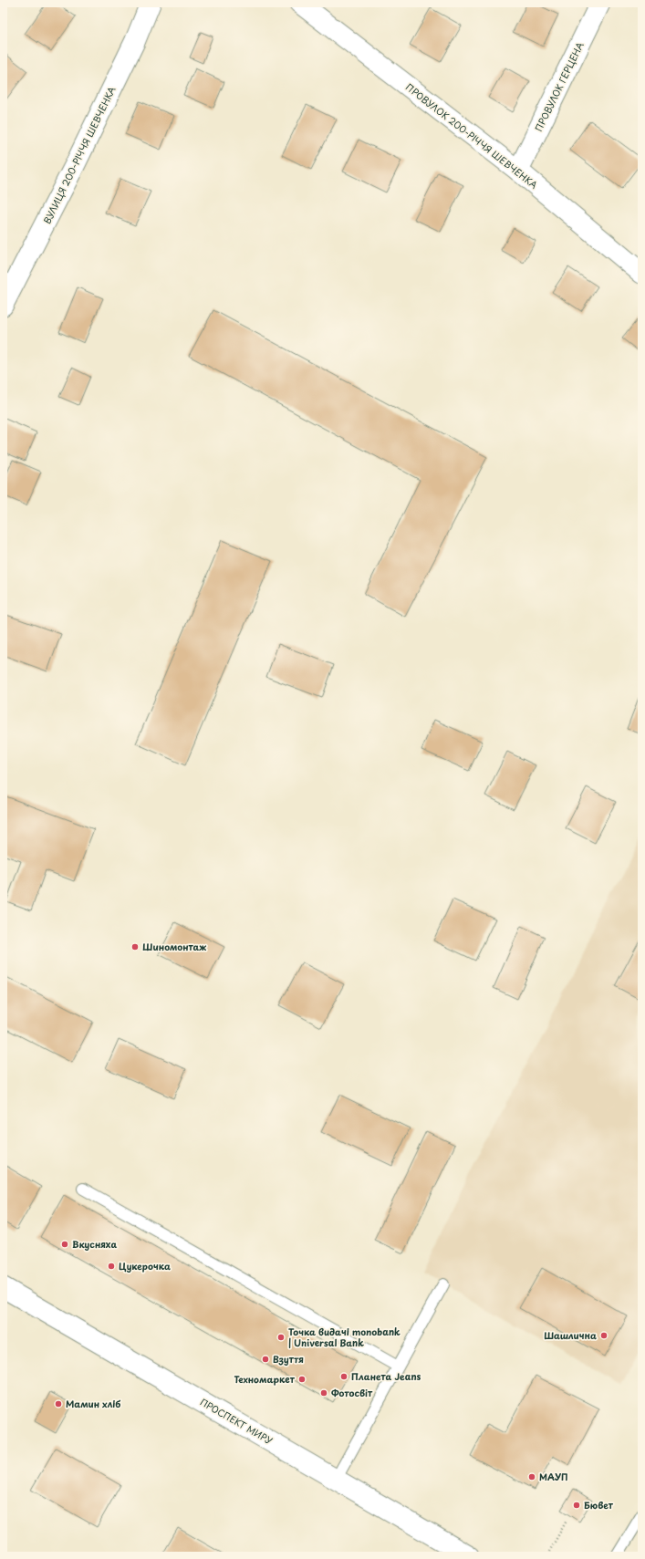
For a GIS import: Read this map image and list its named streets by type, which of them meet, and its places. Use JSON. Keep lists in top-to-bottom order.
{
  "streets": {
    "street": [
      "ПРОВУЛОК ГЕРЦЕНА",
      "ПРОВУЛОК 200-РІЧЧЯ ШЕВЧЕНКА",
      "ВУЛИЦЯ 200-РІЧЧЯ ШЕВЧЕНКА",
      "ПРОСПЕКТ МИРУ"
    ]
  },
  "crossings": [
    ["ПРОВУЛОК ГЕРЦЕНА", "ПРОВУЛОК 200-РІЧЧЯ ШЕВЧЕНКА"]
  ],
  "places": [
    "Шиномонтаж",
    "Вкусняха",
    "Цукерочка",
    "Шашлична",
    "Точка видачі monobank | Universal Bank",
    "Взуття",
    "Планета Jeans",
    "Техномаркет",
    "Фотосвіт",
    "Мамин хліб",
    "МАУП",
    "Бювет"
  ]
}
